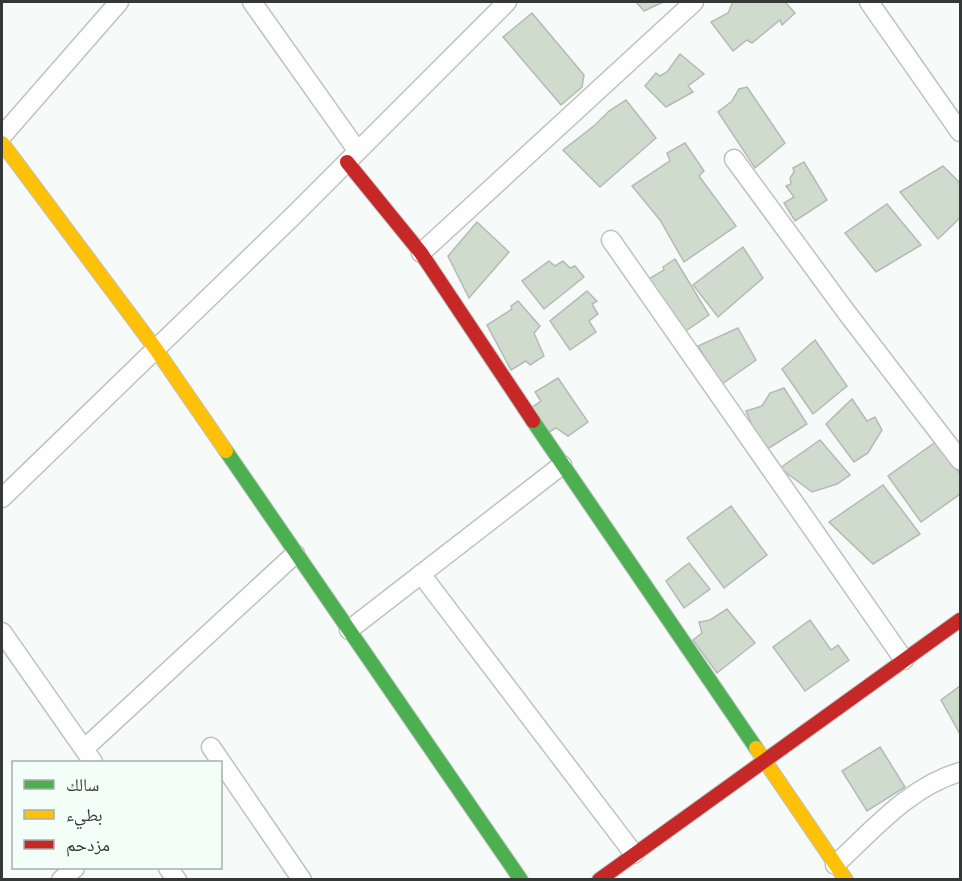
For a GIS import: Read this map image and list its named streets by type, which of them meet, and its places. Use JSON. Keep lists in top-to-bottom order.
{
  "legend": ["سالك", "بطيء", "مزدحم"]
}
